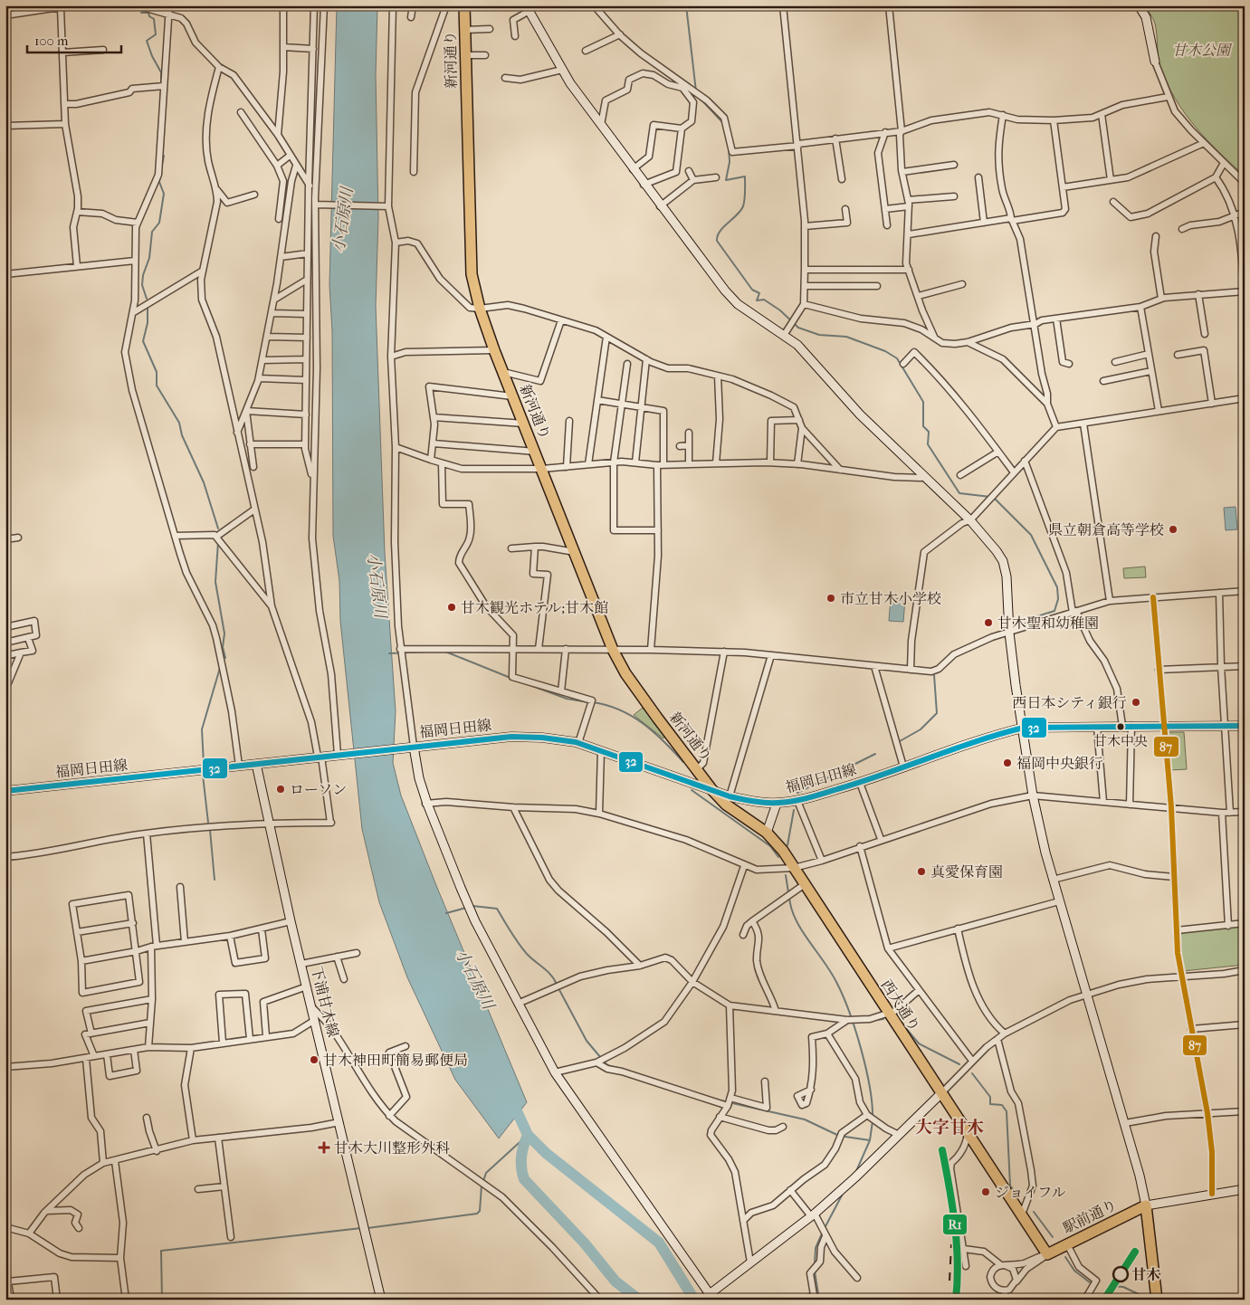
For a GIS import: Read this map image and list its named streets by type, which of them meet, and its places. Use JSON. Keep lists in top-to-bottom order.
{
  "streets": {
    "highway": ["新河通り", "西大通り", "駅前通り"],
    "street": ["福岡日田線", "下浦甘木線"]
  },
  "crossings": [
    ["新河通り", "福岡日田線"],
    ["新河通り", "西大通り"],
    ["福岡日田線", "下浦甘木線"],
    ["福岡日田線", "西大通り"],
    ["西大通り", "駅前通り"]
  ],
  "districts": ["大字甘木"],
  "water": ["小石原川"],
  "parks": ["甘木公園"],
  "places": {
    "other": [
      "県立朝倉高等学校",
      "市立甘木小学校",
      "甘木観光ホテル;甘木館",
      "甘木聖和幼稚園",
      "西日本シティ銀行",
      "甘木中央",
      "福岡中央銀行",
      "ローソン",
      "真愛保育園",
      "甘木神田町簡易郵便局",
      "ジョイフル",
      "甘木"
    ],
    "health": ["甘木大川整形外科"]
  },
  "lines": ["transit line 87", "transit line 32", "transit line R1"],
  "scale_bar": "100 m"
}
